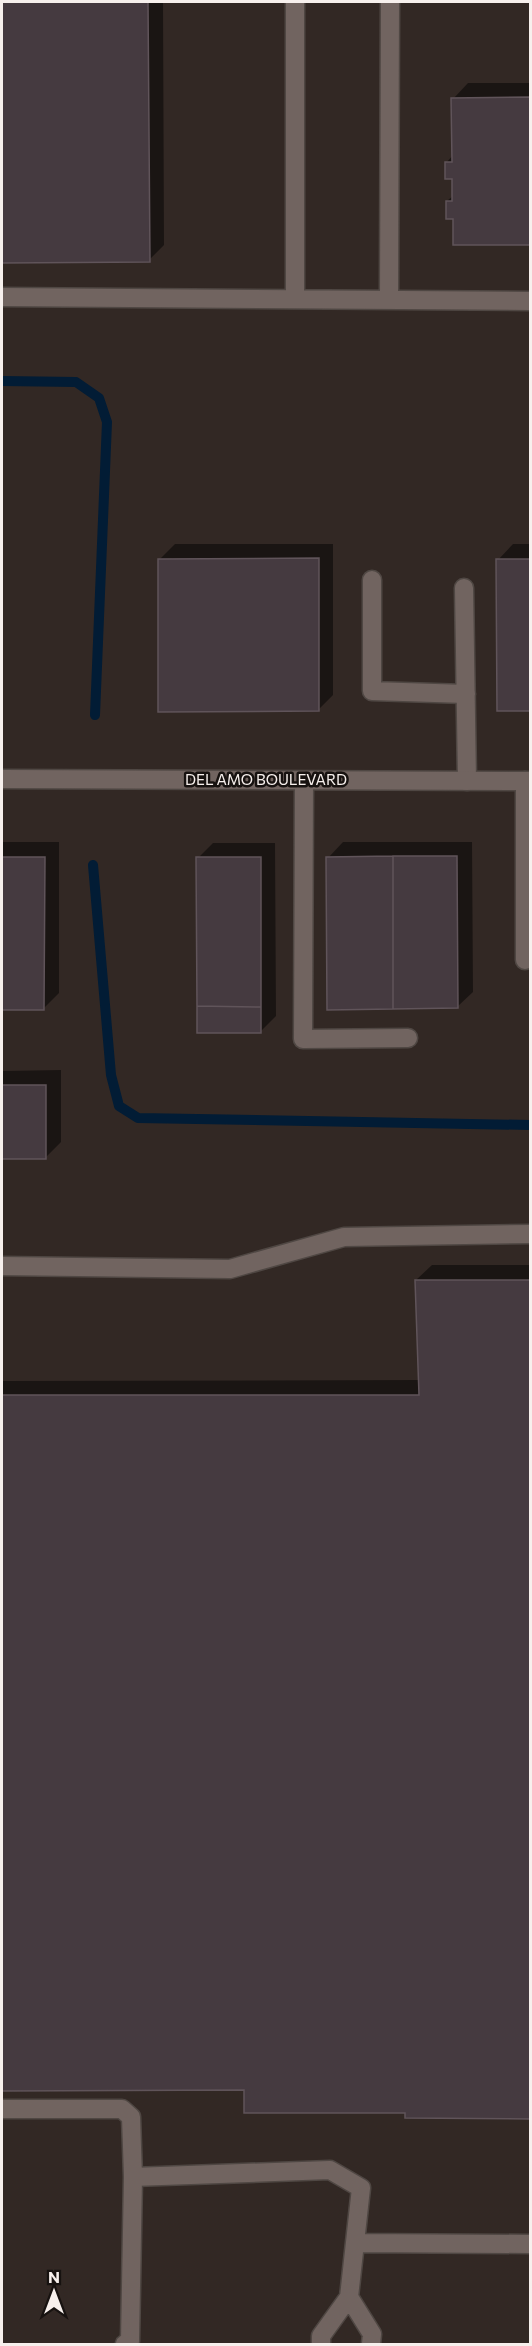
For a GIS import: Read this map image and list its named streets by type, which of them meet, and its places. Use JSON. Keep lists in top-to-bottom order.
{
  "streets": {
    "main road": ["DEL AMO BOULEVARD"]
  },
  "north": "top"
}
